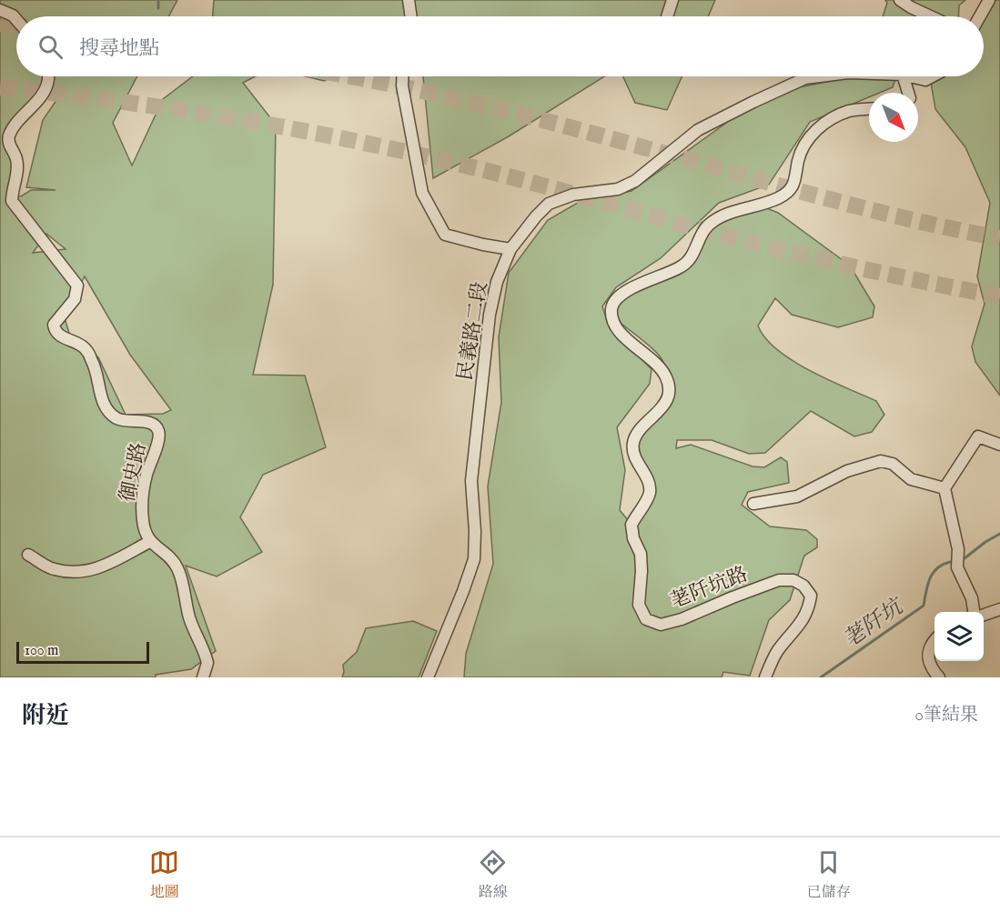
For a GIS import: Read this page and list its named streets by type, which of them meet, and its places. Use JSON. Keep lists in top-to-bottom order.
{
  "streets": {
    "street": ["民義路二段", "御史路", "荖阡坑路"]
  },
  "water": ["荖阡坑"],
  "scale_bar": "100 m",
  "north": "bottom right",
  "page": {
    "search": "搜尋地點",
    "scale": "100 m",
    "heading": ["附近", "0筆結果"],
    "nav": ["地圖", "路線", "已儲存"]
  }
}
